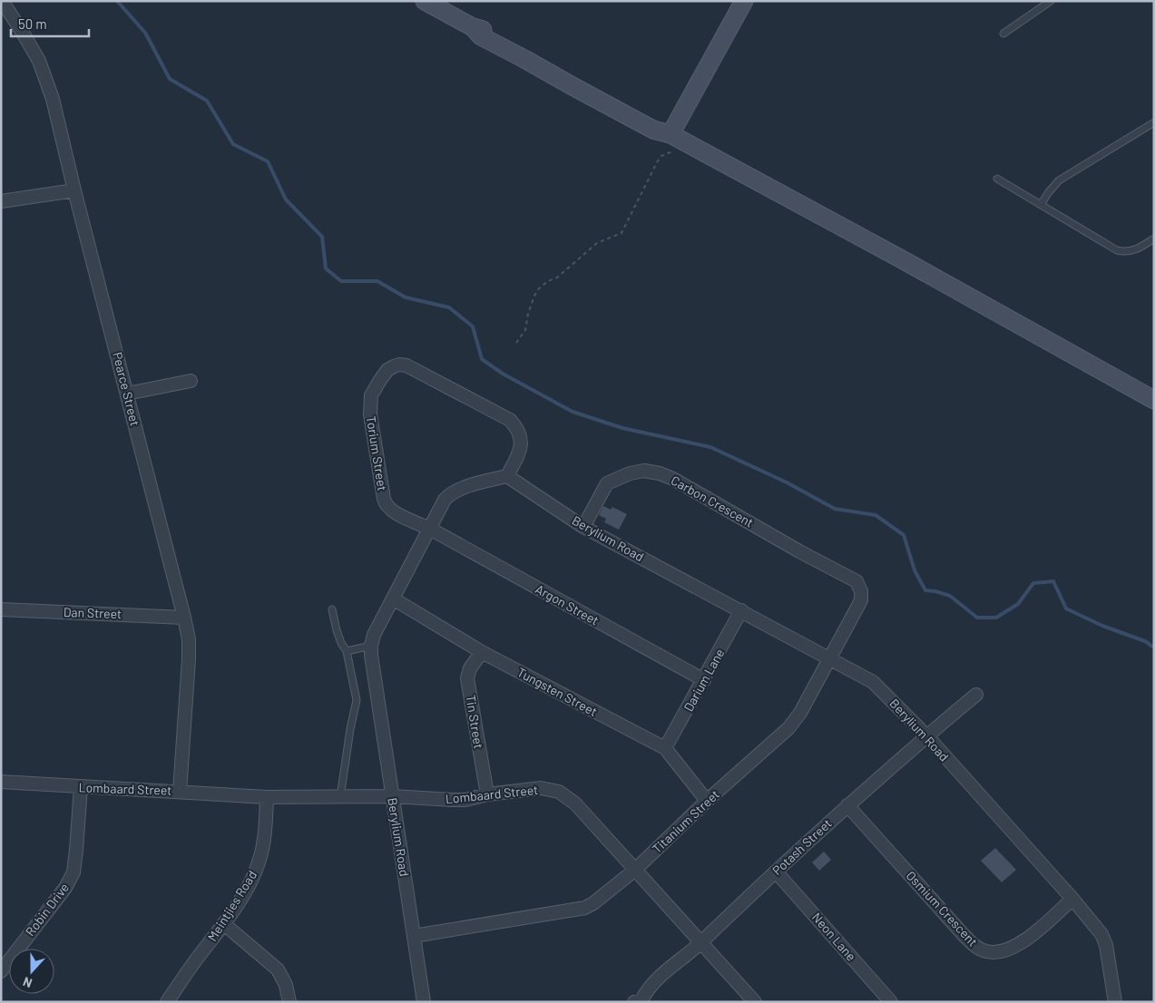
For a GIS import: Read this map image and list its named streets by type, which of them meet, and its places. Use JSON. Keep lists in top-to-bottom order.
{
  "streets": {
    "street": [
      "Pearce Street",
      "Torium Street",
      "Carbon Crescent",
      "Berylium Road",
      "Argon Street",
      "Dan Street",
      "Darium Lane",
      "Tungsten Street",
      "Tin Street",
      "Lombaard Street",
      "Titanium Street",
      "Potash Street",
      "Meintjies Road",
      "Osmium Crescent",
      "Robin Drive",
      "Neon Lane"
    ]
  },
  "crossings": [
    ["Pearce Street", "Dan Street"],
    ["Pearce Street", "Lombaard Street"],
    ["Torium Street", "Berylium Road"],
    ["Torium Street", "Argon Street"],
    ["Carbon Crescent", "Berylium Road"],
    ["Carbon Crescent", "Titanium Street"],
    ["Berylium Road", "Argon Street"],
    ["Berylium Road", "Darium Lane"],
    ["Berylium Road", "Tungsten Street"],
    ["Berylium Road", "Lombaard Street"],
    ["Berylium Road", "Titanium Street"],
    ["Berylium Road", "Potash Street"],
    ["Berylium Road", "Osmium Crescent"],
    ["Argon Street", "Darium Lane"],
    ["Darium Lane", "Tungsten Street"],
    ["Tungsten Street", "Tin Street"],
    ["Tungsten Street", "Titanium Street"],
    ["Tin Street", "Lombaard Street"],
    ["Lombaard Street", "Titanium Street"],
    ["Lombaard Street", "Potash Street"],
    ["Lombaard Street", "Meintjies Road"],
    ["Lombaard Street", "Robin Drive"],
    ["Potash Street", "Osmium Crescent"],
    ["Potash Street", "Neon Lane"]
  ],
  "scale_bar": "50 m",
  "north": "bottom"
}
